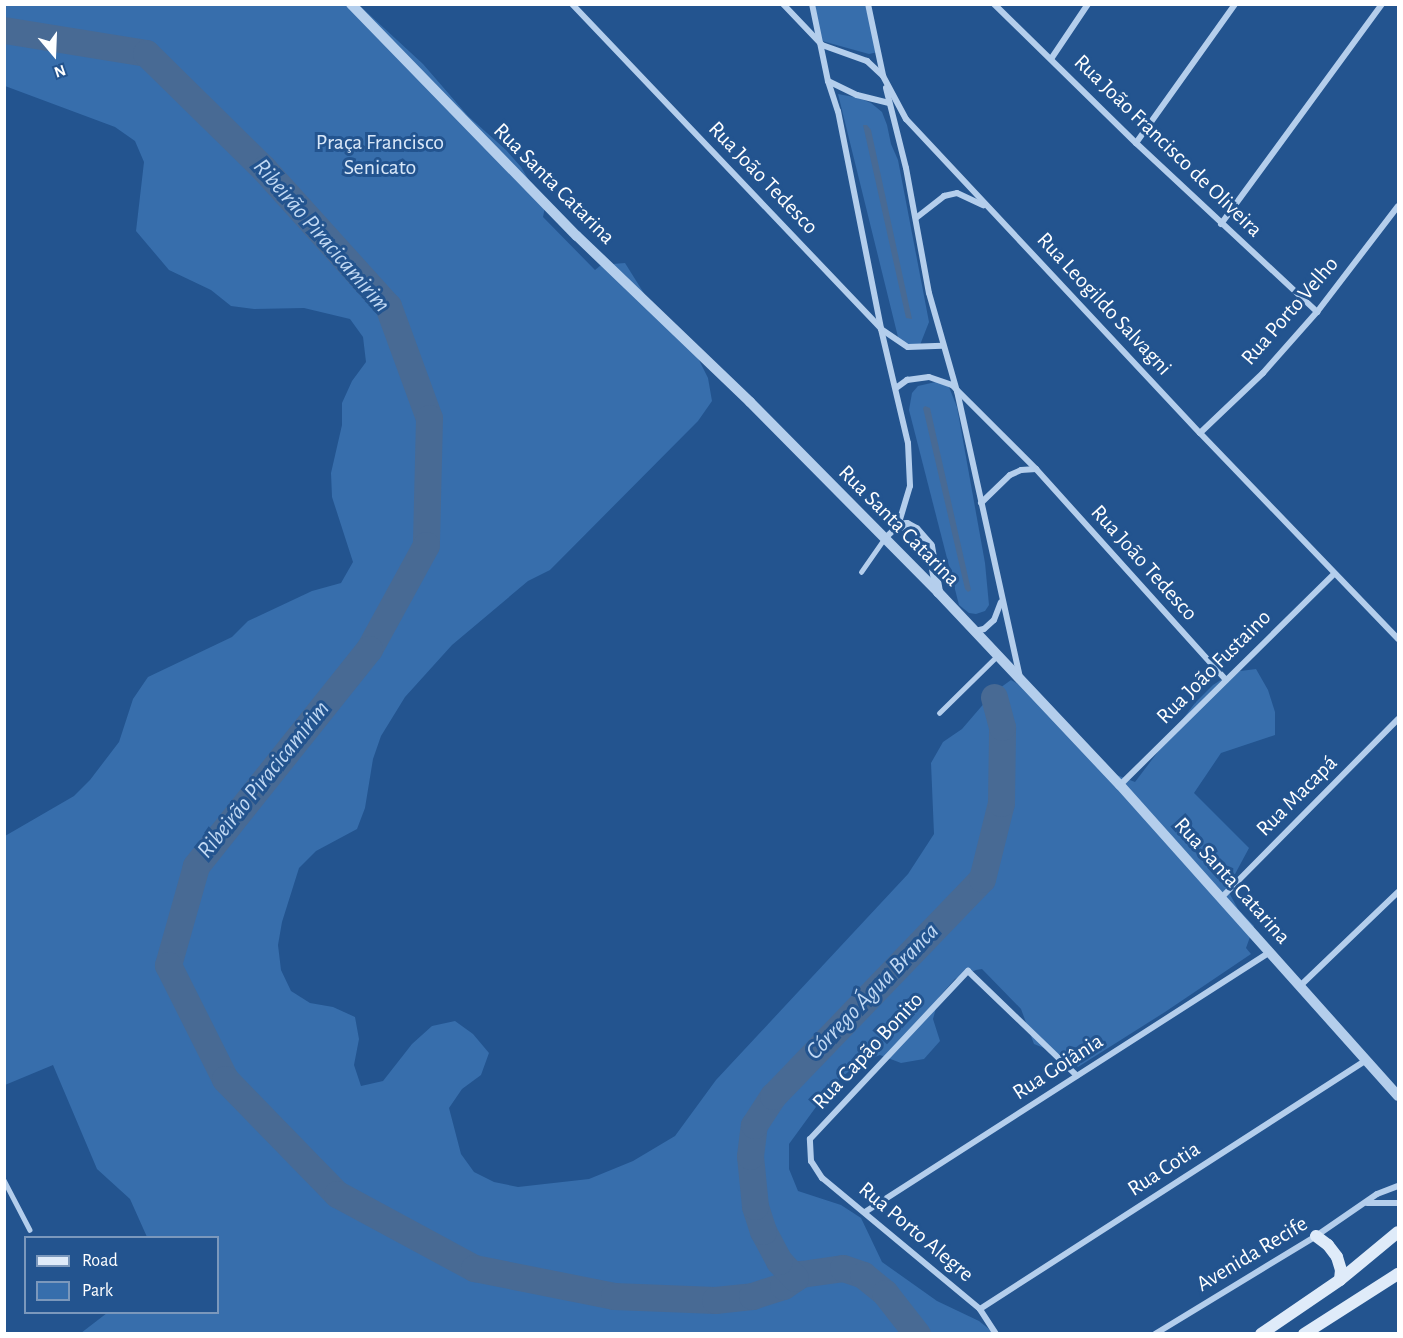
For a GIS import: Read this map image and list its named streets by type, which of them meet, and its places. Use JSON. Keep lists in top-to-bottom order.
{
  "streets": {
    "street": [
      "Rua João Francisco de Oliveira",
      "Rua João Tedesco",
      "Rua Santa Catarina",
      "Rua Leogildo Salvagni",
      "Rua Porto Velho",
      "Rua João Fustaino",
      "Rua Macapá",
      "Rua Capão Bonito",
      "Rua Goiânia",
      "Rua Cotia",
      "Rua Porto Alegre",
      "Avenida Recife"
    ]
  },
  "crossings": [
    ["Rua João Francisco de Oliveira", "Rua Porto Velho"],
    ["Rua João Tedesco", "Rua João Fustaino"],
    ["Rua Santa Catarina", "Rua João Fustaino"],
    ["Rua Santa Catarina", "Rua Macapá"],
    ["Rua Santa Catarina", "Rua Goiânia"],
    ["Rua Santa Catarina", "Rua Cotia"],
    ["Rua Leogildo Salvagni", "Rua Porto Velho"],
    ["Rua Leogildo Salvagni", "Rua João Fustaino"],
    ["Rua Capão Bonito", "Rua Goiânia"],
    ["Rua Capão Bonito", "Rua Porto Alegre"],
    ["Rua Goiânia", "Rua Porto Alegre"],
    ["Rua Cotia", "Rua Porto Alegre"]
  ],
  "water": ["Ribeirão Piracicamirim", "Córrego Água Branca"],
  "parks": ["Praça Francisco Senicato"],
  "legend": ["Road", "Park"],
  "north": "bottom"
}
